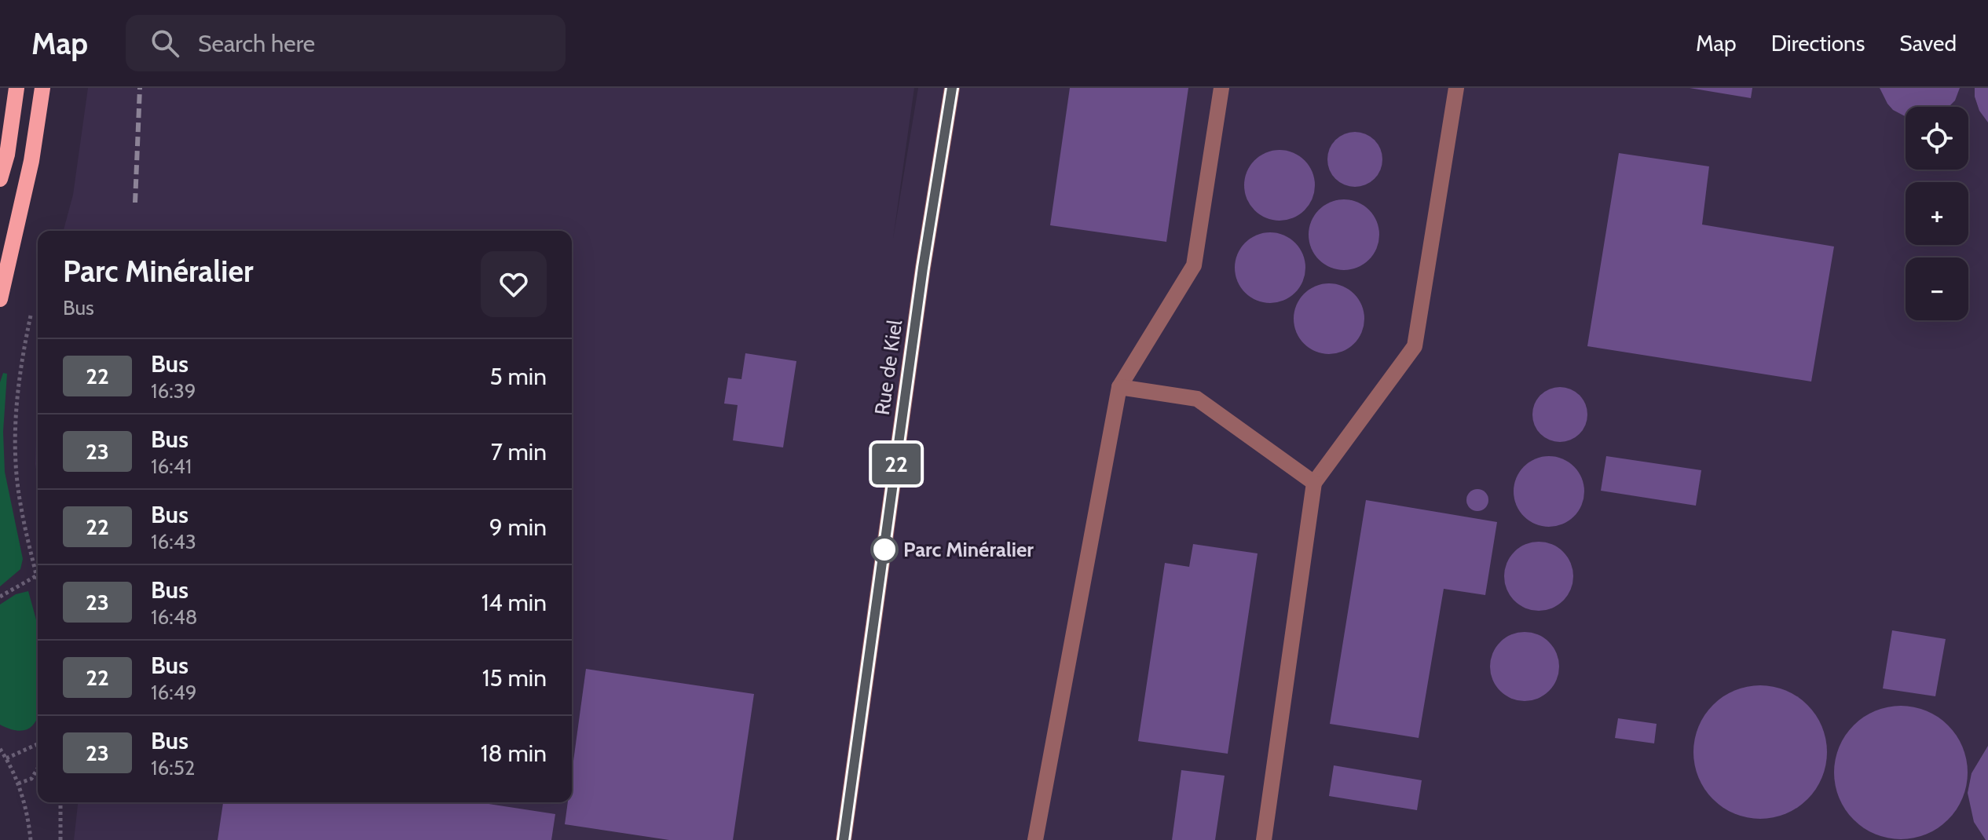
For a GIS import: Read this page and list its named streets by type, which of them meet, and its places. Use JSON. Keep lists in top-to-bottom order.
{
  "streets": {
    "street": ["Rue de Kiel"]
  },
  "places": ["Parc Minéralier"],
  "lines": ["bus line 22"],
  "page": {
    "header": "Map",
    "search": "Search here",
    "nav": ["Map", "Directions", "Saved"],
    "on_map": "22",
    "map_buttons": ["+", "−"],
    "heading": ["Parc Minéralier", "Bus"],
    "list": [
      {
        "mark": "22",
        "name": "Bus",
        "note": "16:39",
        "value": "5 min"
      },
      {
        "mark": "23",
        "name": "Bus",
        "note": "16:41",
        "value": "7 min"
      },
      {
        "mark": "22",
        "name": "Bus",
        "note": "16:43",
        "value": "9 min"
      },
      {
        "mark": "23",
        "name": "Bus",
        "note": "16:48",
        "value": "14 min"
      },
      {
        "mark": "22",
        "name": "Bus",
        "note": "16:49",
        "value": "15 min"
      },
      {
        "mark": "23",
        "name": "Bus",
        "note": "16:52",
        "value": "18 min"
      }
    ]
  }
}
